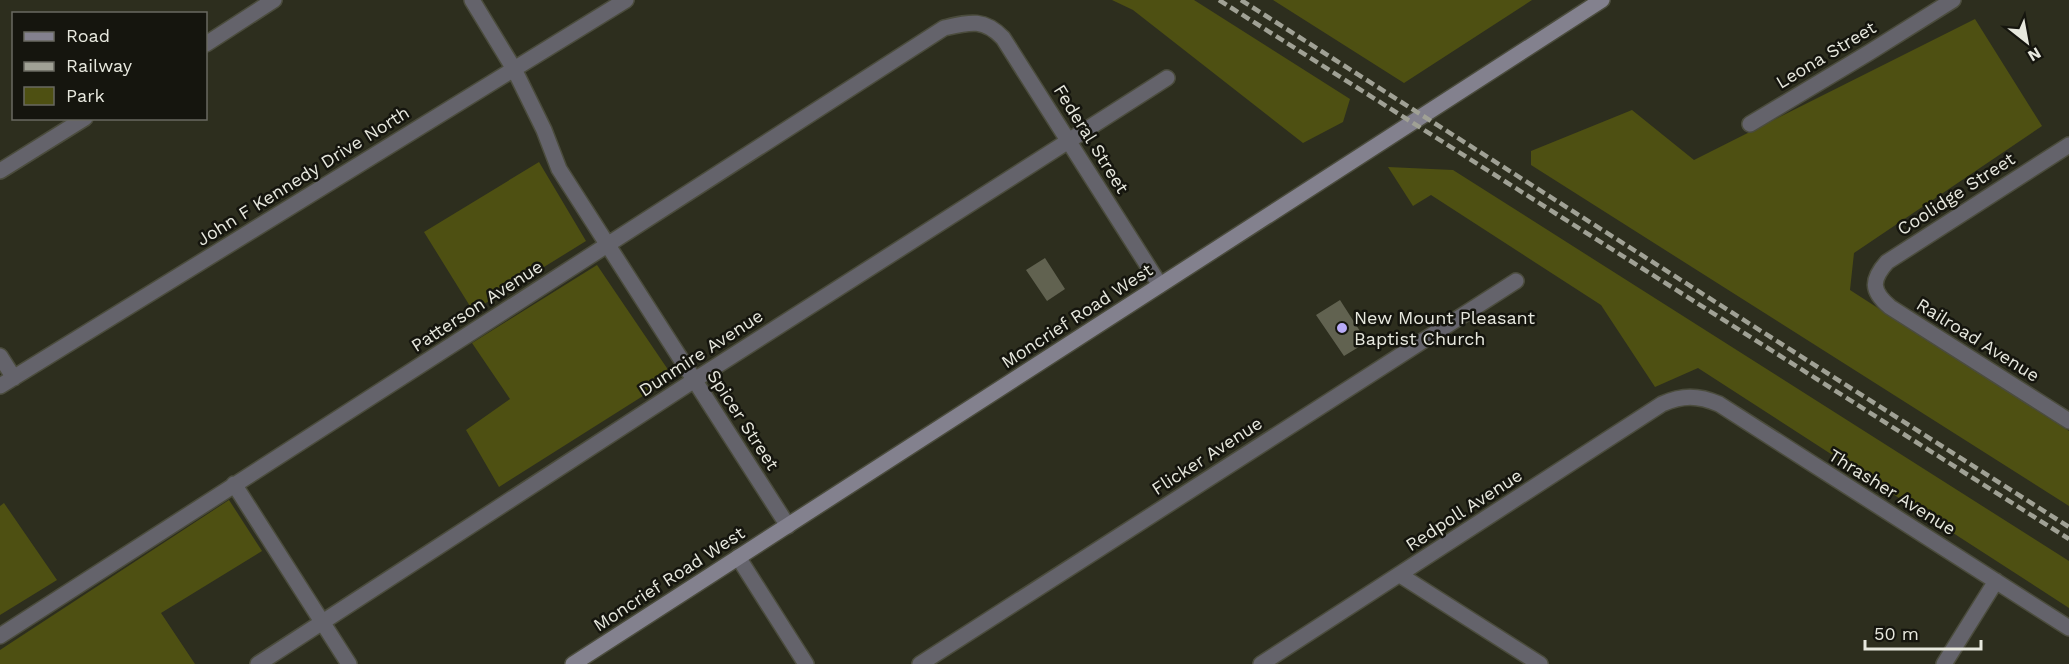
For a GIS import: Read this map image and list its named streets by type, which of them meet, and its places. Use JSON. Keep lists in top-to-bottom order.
{
  "streets": {
    "street": [
      "Leona Street",
      "Federal Street",
      "John F Kennedy Drive North",
      "Coolidge Street",
      "Patterson Avenue",
      "Moncrief Road West",
      "Railroad Avenue",
      "Dunmire Avenue",
      "Spicer Street",
      "Flicker Avenue",
      "Thrasher Avenue",
      "Redpoll Avenue"
    ]
  },
  "crossings": [
    ["Federal Street", "Patterson Avenue"],
    ["Federal Street", "Moncrief Road West"],
    ["Federal Street", "Dunmire Avenue"],
    ["John F Kennedy Drive North", "Spicer Street"],
    ["Coolidge Street", "Railroad Avenue"],
    ["Patterson Avenue", "Spicer Street"],
    ["Moncrief Road West", "Spicer Street"],
    ["Dunmire Avenue", "Spicer Street"],
    ["Thrasher Avenue", "Redpoll Avenue"]
  ],
  "places": ["New Mount Pleasant Baptist Church"],
  "legend": ["Road", "Railway", "Park"],
  "scale_bar": "50 m",
  "north": "bottom right"
}
